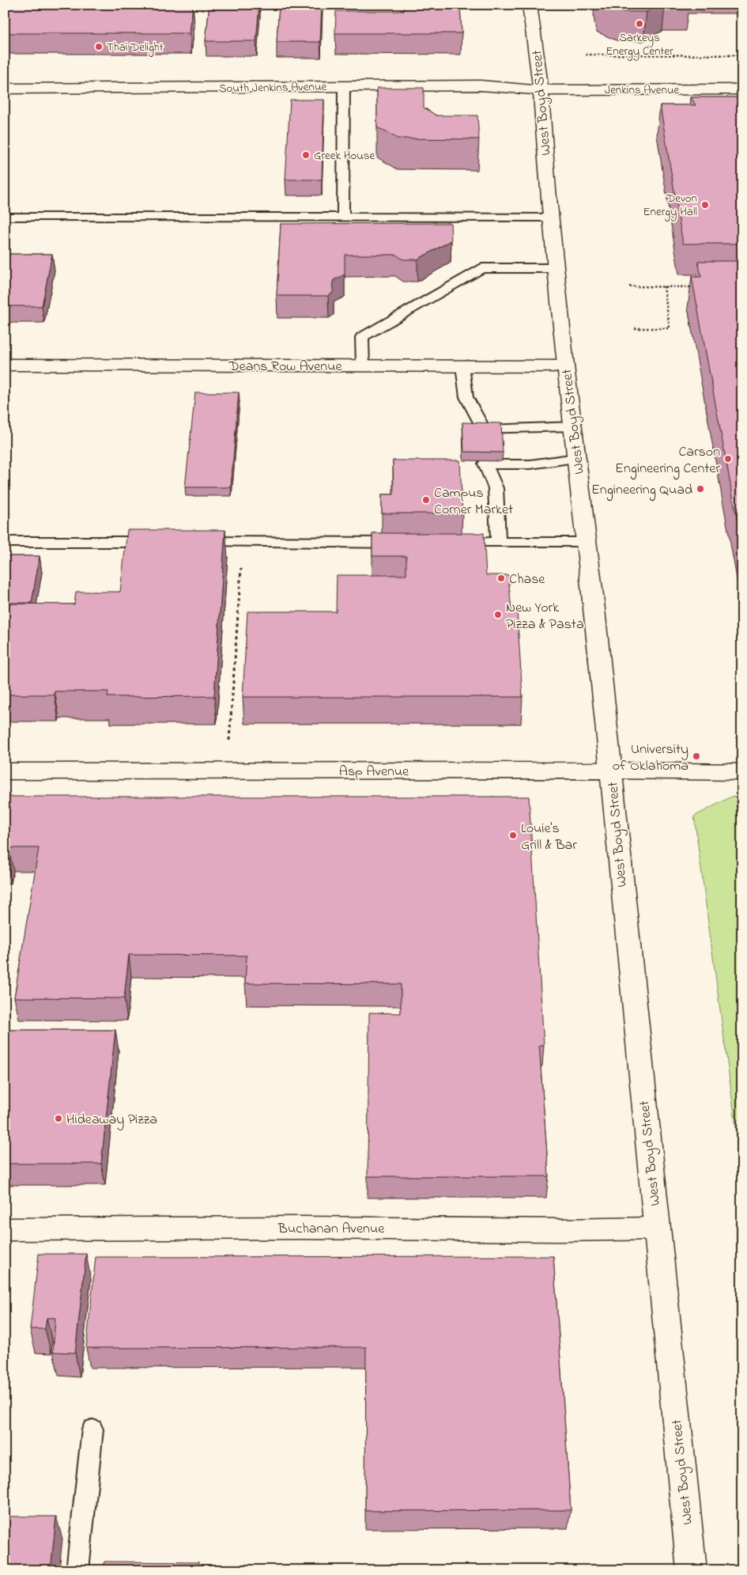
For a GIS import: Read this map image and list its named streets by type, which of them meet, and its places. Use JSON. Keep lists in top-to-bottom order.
{
  "streets": {
    "street": [
      "South Jenkins Avenue",
      "Jenkins Avenue",
      "West Boyd Street",
      "Deans Row Avenue",
      "Asp Avenue",
      "Buchanan Avenue"
    ]
  },
  "crossings": [
    ["South Jenkins Avenue", "Jenkins Avenue"],
    ["South Jenkins Avenue", "West Boyd Street"],
    ["Jenkins Avenue", "West Boyd Street"],
    ["West Boyd Street", "Deans Row Avenue"],
    ["West Boyd Street", "Asp Avenue"],
    ["West Boyd Street", "Buchanan Avenue"]
  ],
  "places": [
    "Sarkeys Energy Center",
    "Thai Delight",
    "Greek House",
    "Devon Energy Hall",
    "Carson Engineering Center",
    "Engineering Quad",
    "Campus Corner Market",
    "Chase",
    "New York Pizza & Pasta",
    "University of Oklahoma",
    "Louie's Grill & Bar",
    "Hideaway Pizza"
  ]
}
